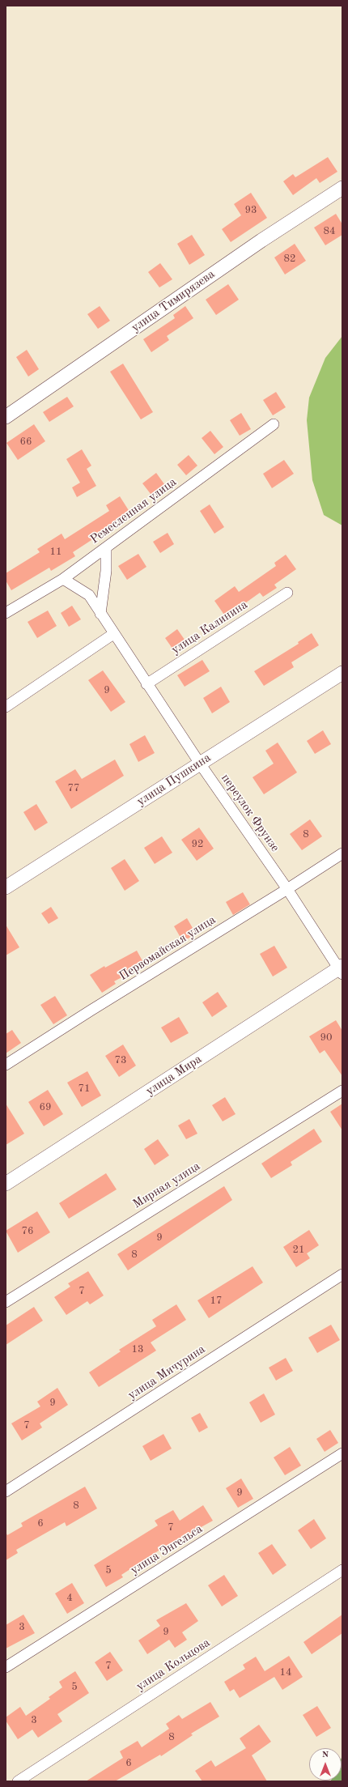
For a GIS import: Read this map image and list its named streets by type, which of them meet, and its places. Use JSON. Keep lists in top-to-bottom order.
{
  "streets": {
    "street": [
      "улица Тимирязева",
      "Ремесленная улица",
      "улица Калинина",
      "улица Пушкина",
      "переулок Фрунзе",
      "Первомайская улица",
      "улица Мира",
      "Мирная улица",
      "улица Мичурина",
      "улица Энгельса",
      "улица Кольцова"
    ]
  },
  "crossings": [
    ["Ремесленная улица", "переулок Фрунзе"],
    ["улица Калинина", "переулок Фрунзе"],
    ["улица Пушкина", "переулок Фрунзе"],
    ["переулок Фрунзе", "Первомайская улица"],
    ["переулок Фрунзе", "улица Мира"]
  ],
  "house_numbers": [
    "93",
    "84",
    "82",
    "66",
    "11",
    "9",
    "77",
    "8",
    "92",
    "90",
    "73",
    "71",
    "69",
    "76",
    "9",
    "21",
    "8",
    "7",
    "17",
    "13",
    "9",
    "7",
    "9",
    "8",
    "6",
    "7",
    "5",
    "4",
    "3",
    "9",
    "7",
    "14",
    "5",
    "3",
    "8",
    "6"
  ],
  "north": "top"
}
